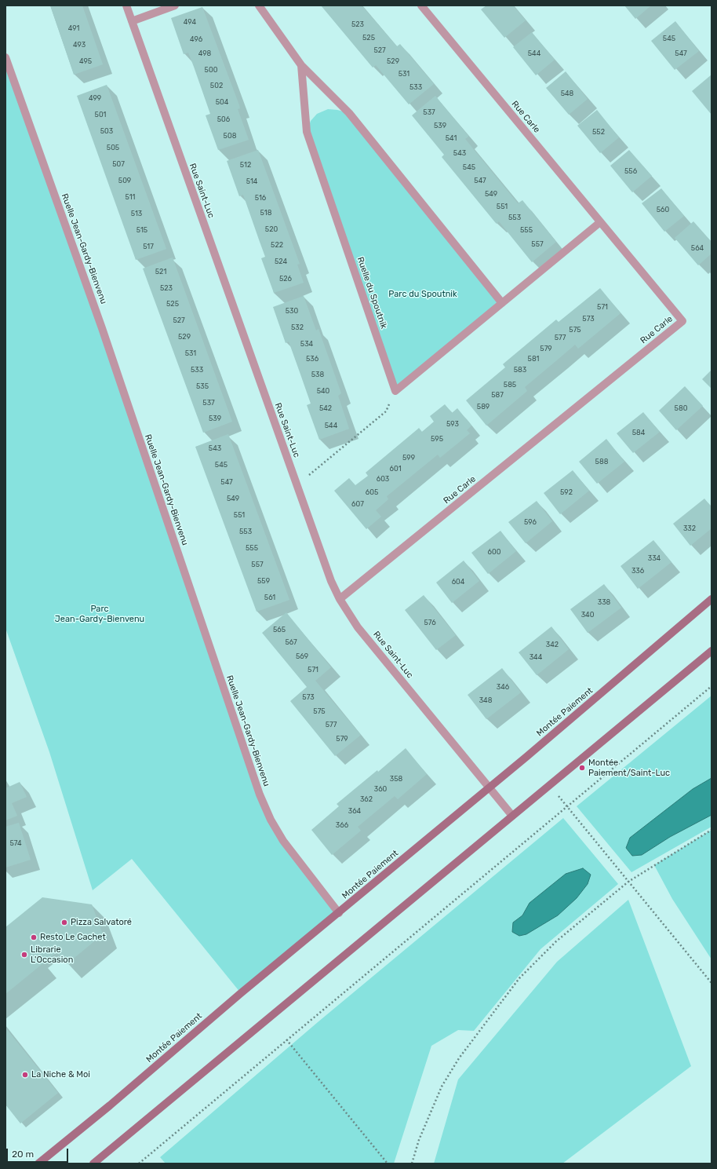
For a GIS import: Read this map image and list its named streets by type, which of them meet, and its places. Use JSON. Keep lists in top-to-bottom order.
{
  "streets": {
    "main road": ["Montée Paiement"],
    "street": [
      "Rue Carle",
      "Rue Saint-Luc",
      "Ruelle Jean-Gardy-Bienvenu",
      "Ruelle du Spoutnik"
    ]
  },
  "crossings": [
    ["Rue Carle", "Rue Saint-Luc"],
    ["Rue Saint-Luc", "Montée Paiement"],
    ["Ruelle Jean-Gardy-Bienvenu", "Montée Paiement"]
  ],
  "parks": ["Parc du Spoutnik", "Parc Jean-Gardy-Bienvenu"],
  "places": [
    "Montée Paiement/Saint-Luc",
    "Pizza Salvatoré",
    "Resto Le Cachet",
    "Librarie L'Occasion",
    "La Niche & Moi"
  ],
  "house_numbers": [
    "494",
    "523",
    "491",
    "525",
    "545",
    "496",
    "493",
    "527",
    "498",
    "544",
    "547",
    "495",
    "529",
    "500",
    "531",
    "502",
    "533",
    "548",
    "499",
    "504",
    "537",
    "501",
    "506",
    "539",
    "503",
    "552",
    "508",
    "541",
    "505",
    "543",
    "507",
    "512",
    "545",
    "556",
    "509",
    "547",
    "514",
    "549",
    "511",
    "516",
    "551",
    "560",
    "518",
    "513",
    "553",
    "520",
    "515",
    "555",
    "557",
    "522",
    "517",
    "564",
    "524",
    "521",
    "526",
    "523",
    "525",
    "571",
    "530",
    "573",
    "527",
    "532",
    "575",
    "529",
    "577",
    "534",
    "579",
    "531",
    "536",
    "581",
    "533",
    "583",
    "538",
    "585",
    "535",
    "540",
    "587",
    "537",
    "589",
    "542",
    "580",
    "539",
    "593",
    "544",
    "584",
    "595",
    "543",
    "599",
    "588",
    "545",
    "601",
    "603",
    "547",
    "605",
    "592",
    "549",
    "607",
    "551",
    "596",
    "332",
    "553",
    "555",
    "600",
    "334",
    "557",
    "336",
    "559",
    "604",
    "561",
    "338",
    "340",
    "576",
    "565",
    "567",
    "342",
    "569",
    "344",
    "571",
    "346",
    "573",
    "348",
    "575",
    "577",
    "579",
    "358",
    "360",
    "362",
    "364",
    "366",
    "574"
  ],
  "scale_bar": "20 m"
}
